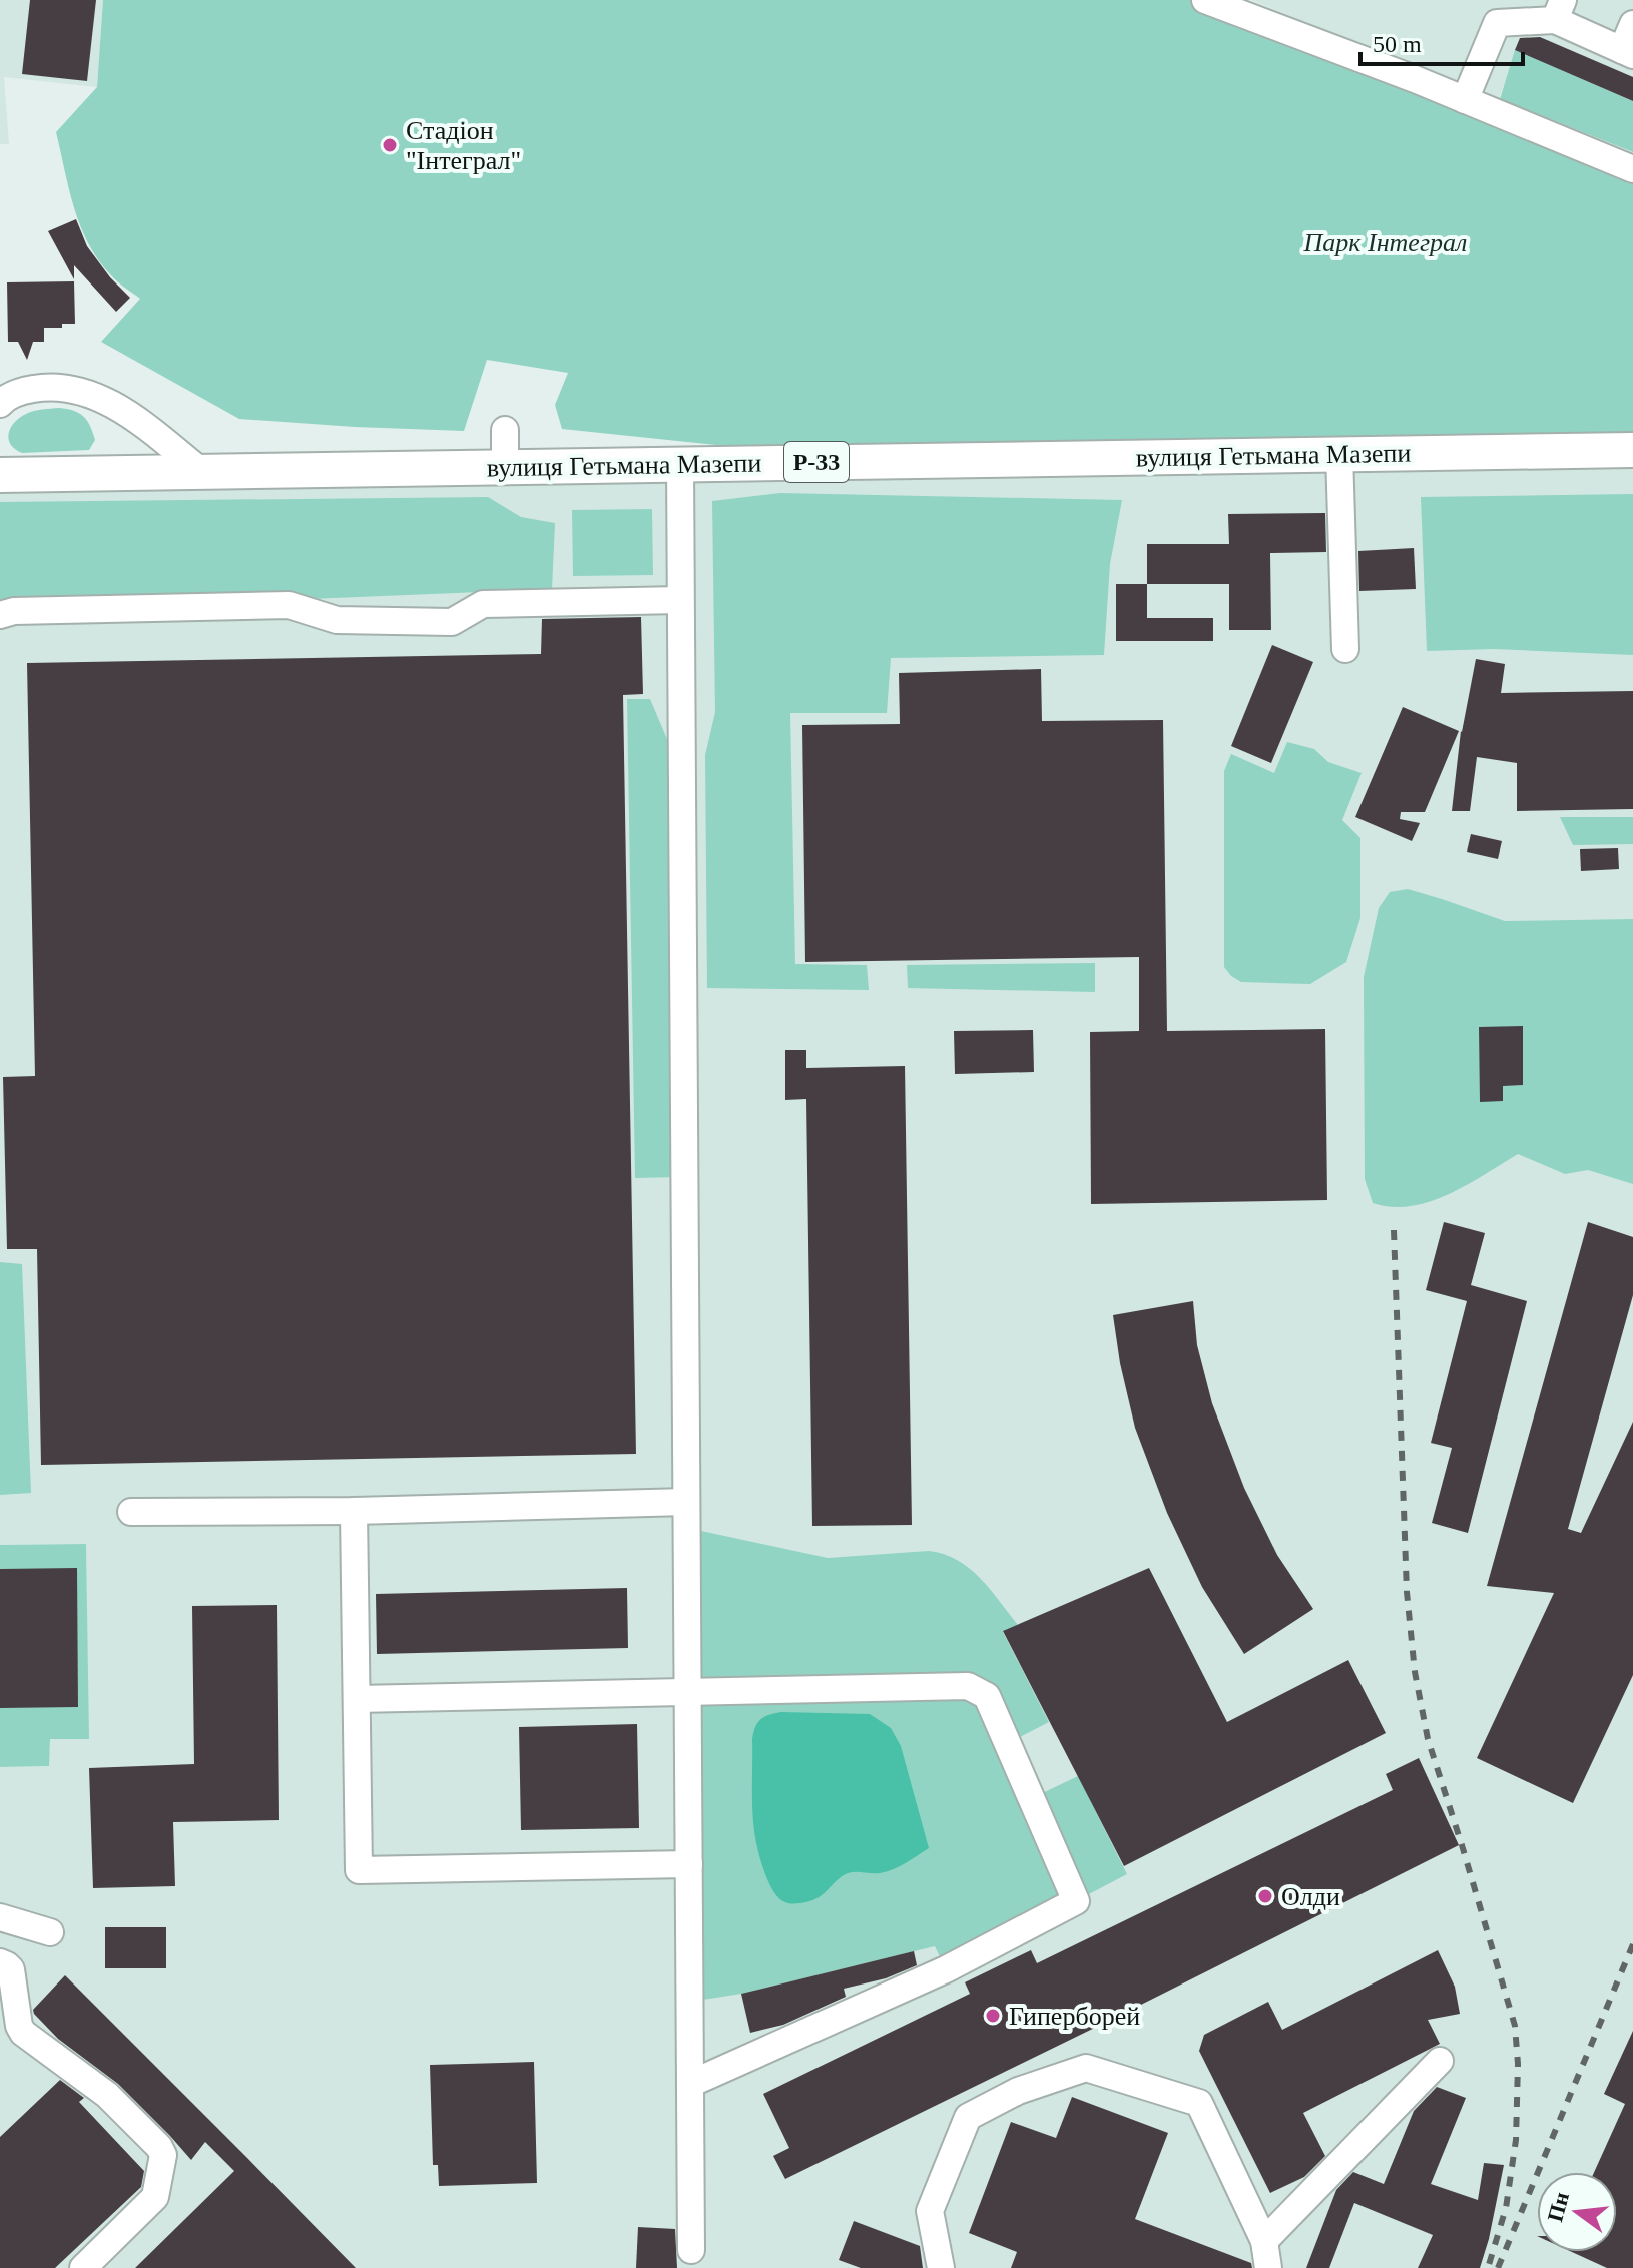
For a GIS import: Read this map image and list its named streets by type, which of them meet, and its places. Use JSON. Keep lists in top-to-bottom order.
{
  "streets": {
    "main road": ["вулиця Гетьмана Мазепи", "Р-33"]
  },
  "parks": ["Парк Інтеграл"],
  "places": ["Стадіон \"Інтеграл\"", "Олди", "Гиперборей"],
  "scale_bar": "50 m",
  "north": "left"
}
